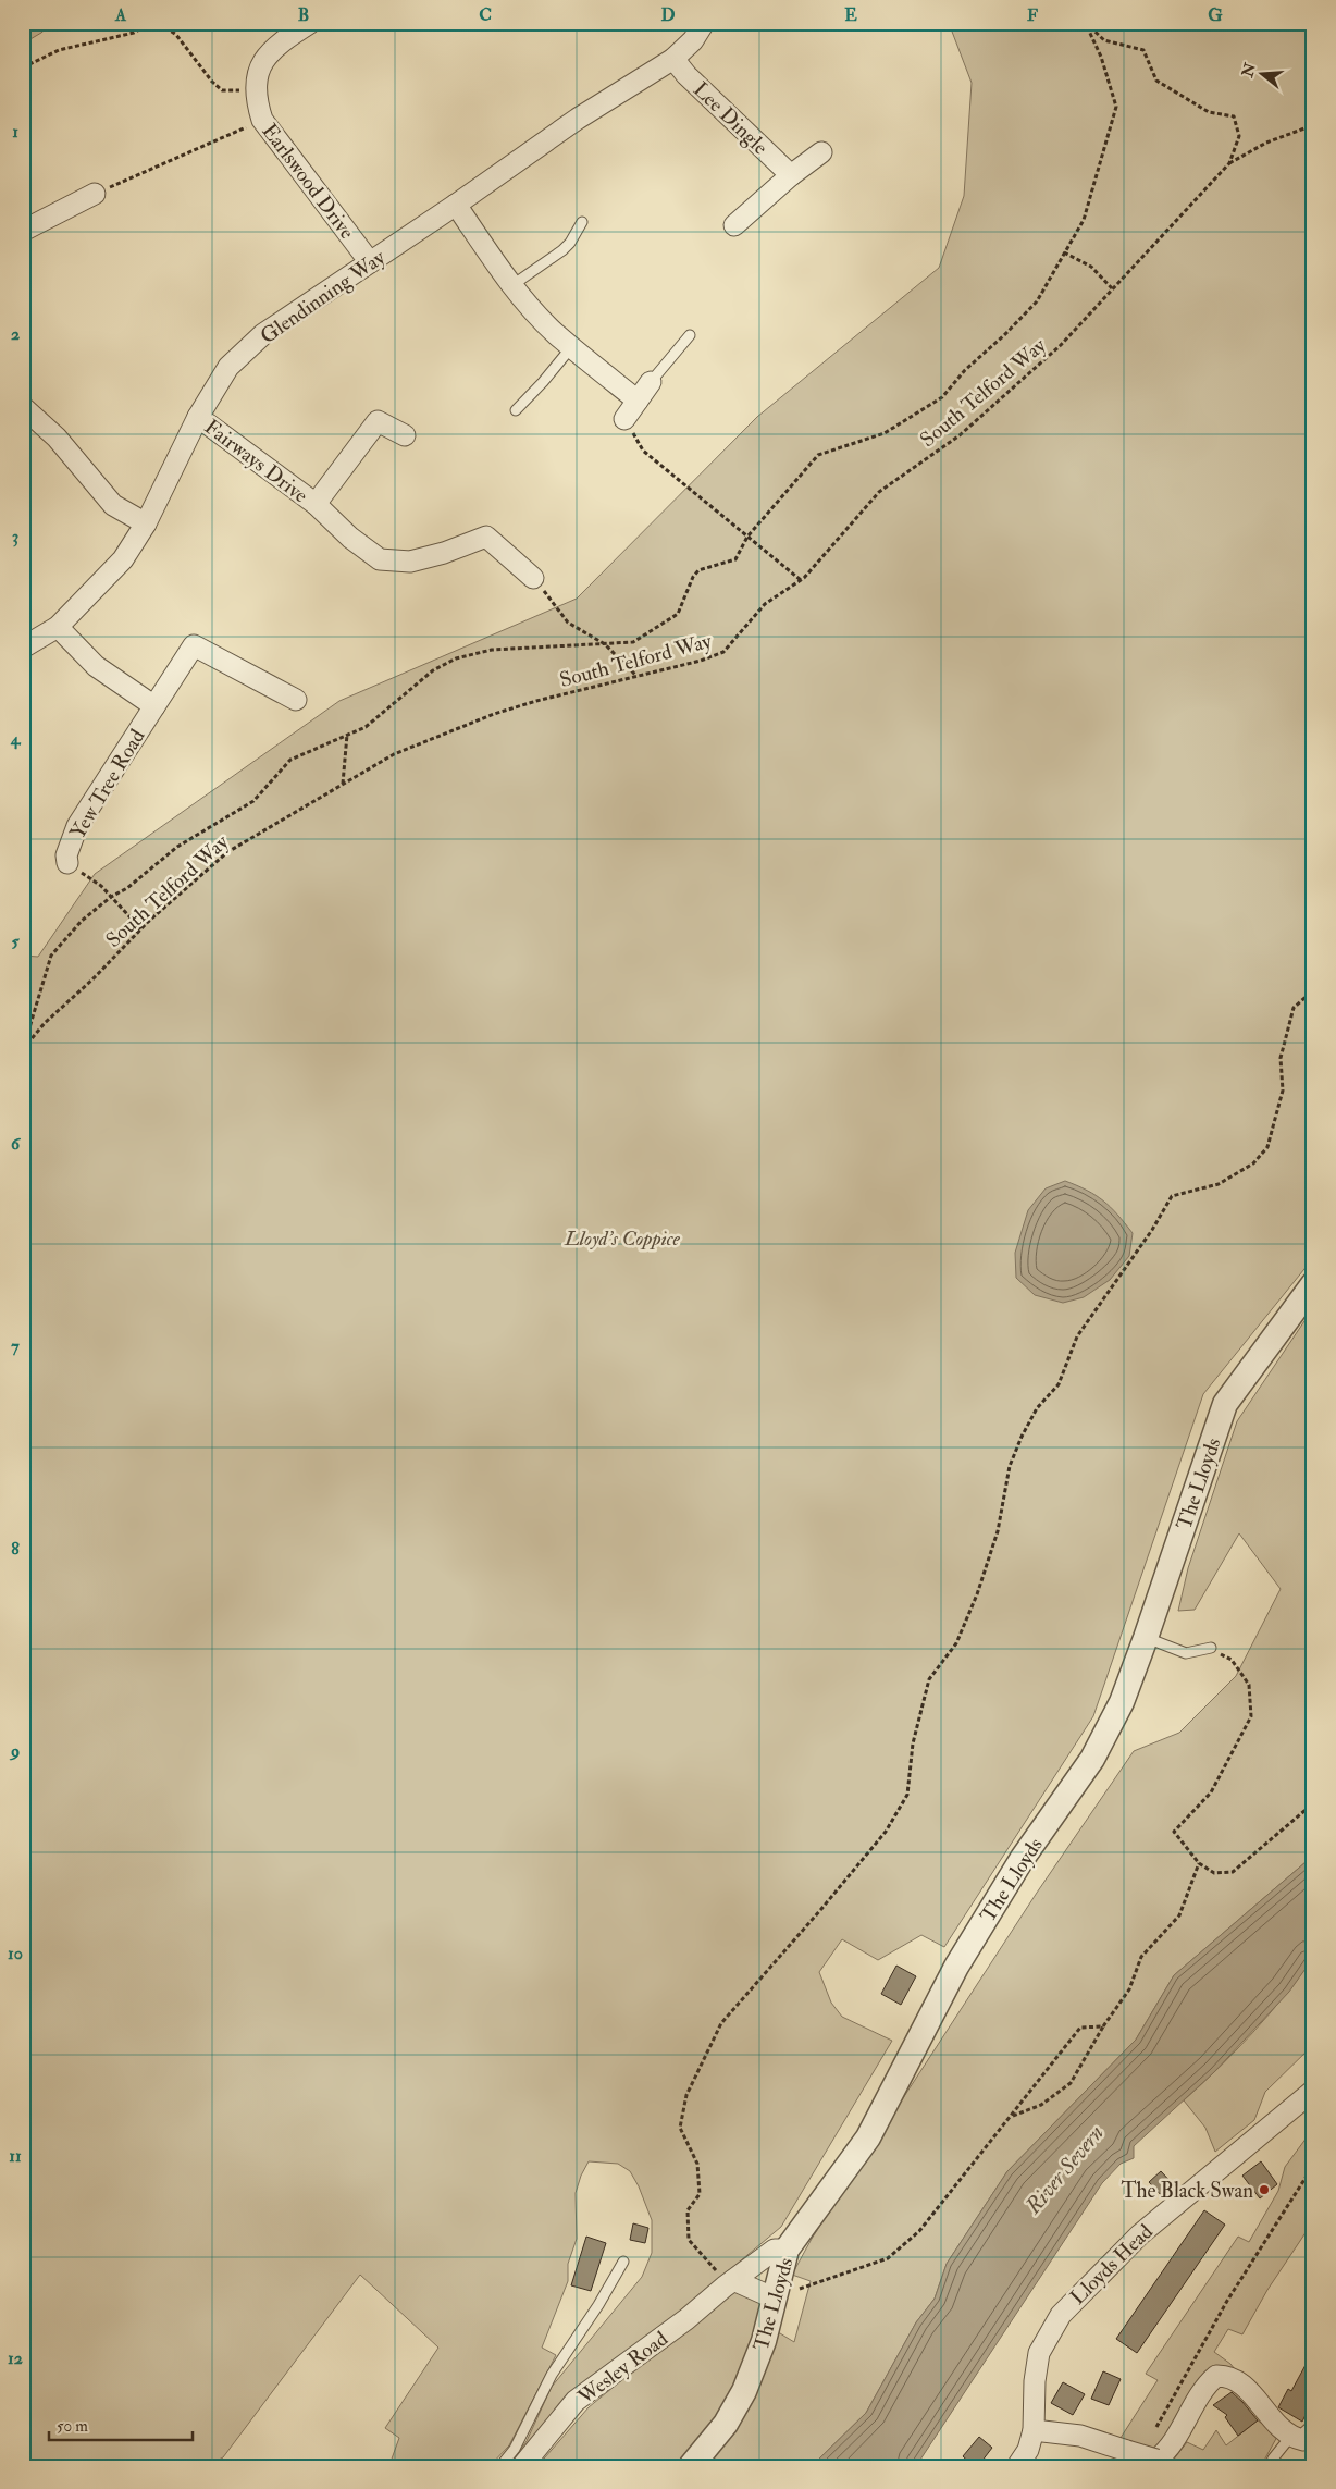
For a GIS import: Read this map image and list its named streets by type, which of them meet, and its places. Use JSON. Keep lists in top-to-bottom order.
{
  "streets": {
    "street": [
      "Lee Dingle",
      "Earlswood Drive",
      "Glendinning Way",
      "Fairways Drive",
      "Yew Tree Road",
      "The Lloyds",
      "Lloyds Head",
      "Wesley Road"
    ],
    "path": ["South Telford Way"]
  },
  "crossings": [
    ["Lee Dingle", "Glendinning Way"],
    ["Earlswood Drive", "Glendinning Way"],
    ["Glendinning Way", "Fairways Drive"],
    ["Glendinning Way", "Yew Tree Road"],
    ["The Lloyds", "Wesley Road"]
  ],
  "water": ["River Severn"],
  "parks": ["Lloyd's Coppice"],
  "places": ["The Black Swan"],
  "scale_bar": "50 m",
  "north": "left",
  "grid": {
    "columns": [
      "A",
      "B",
      "C",
      "D",
      "E",
      "F",
      "G"
    ],
    "rows": [
      "1",
      "2",
      "3",
      "4",
      "5",
      "6",
      "7",
      "8",
      "9",
      "10",
      "11",
      "12"
    ]
  }
}
